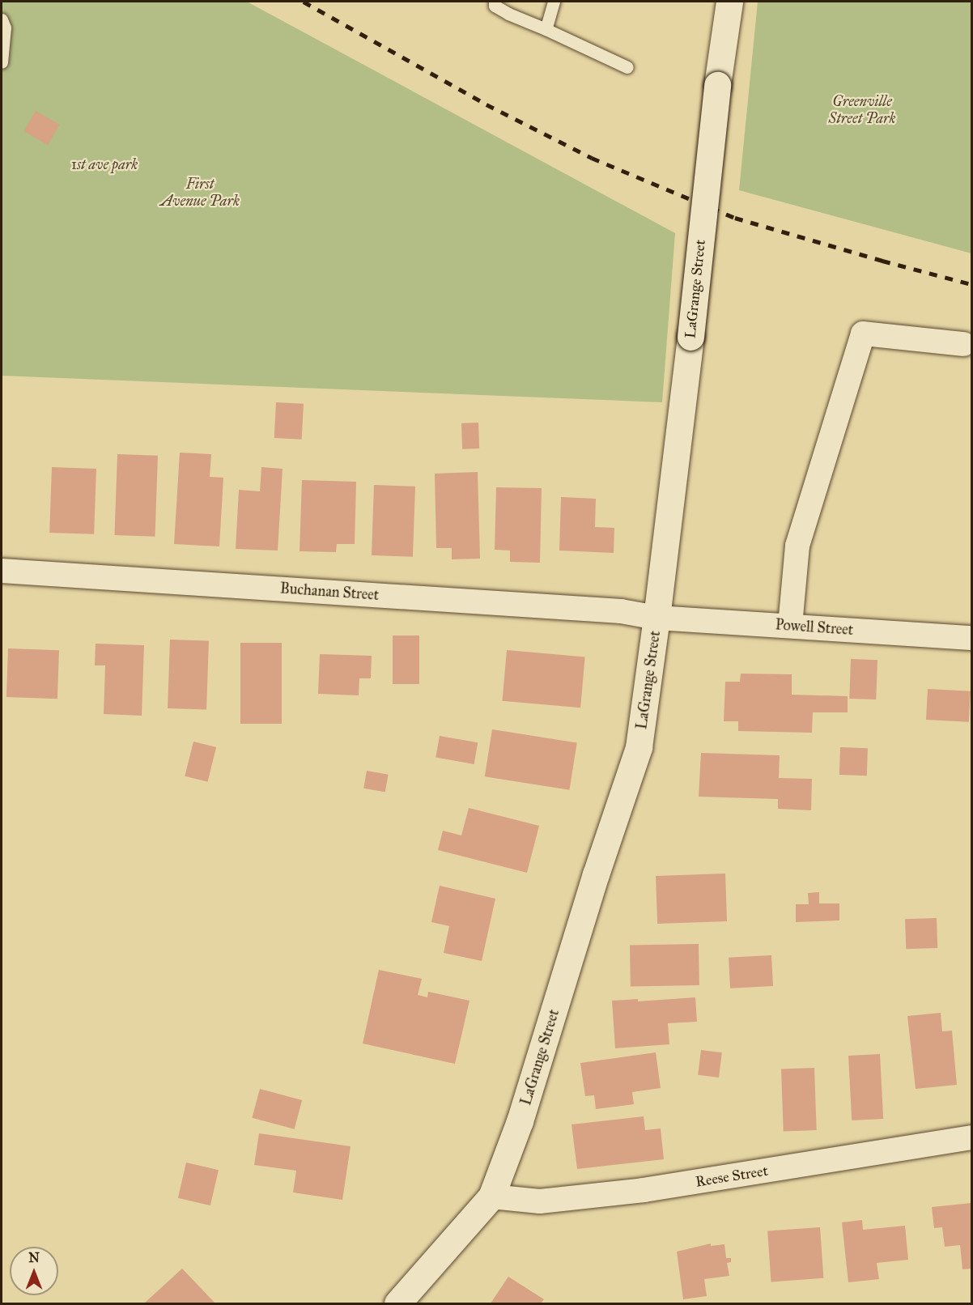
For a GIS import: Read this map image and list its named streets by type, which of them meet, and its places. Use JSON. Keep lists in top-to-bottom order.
{
  "streets": {
    "street": [
      "LaGrange Street",
      "Buchanan Street",
      "Powell Street",
      "Reese Street"
    ]
  },
  "crossings": [
    ["LaGrange Street", "Buchanan Street"],
    ["LaGrange Street", "Powell Street"],
    ["LaGrange Street", "Reese Street"],
    ["Buchanan Street", "Powell Street"]
  ],
  "parks": ["Greenville Street Park", "1st ave park", "First Avenue Park"],
  "north": "top"
}
